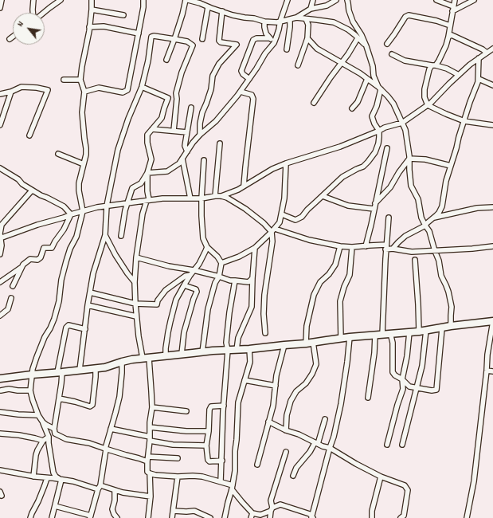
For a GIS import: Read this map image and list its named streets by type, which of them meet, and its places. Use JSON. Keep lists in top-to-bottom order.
{
  "north": "top left"
}
